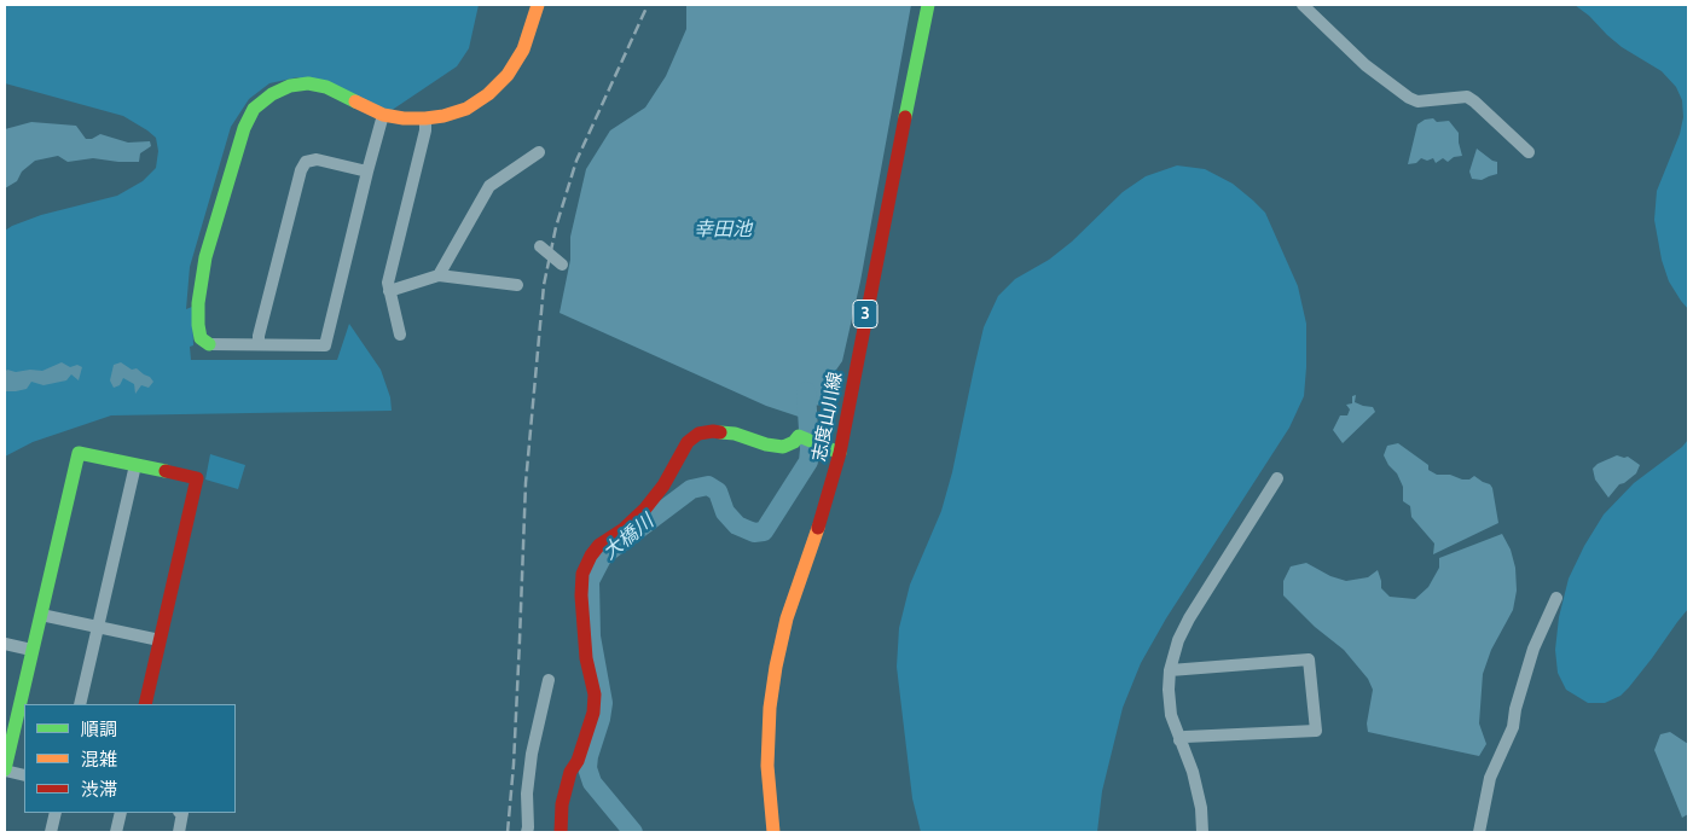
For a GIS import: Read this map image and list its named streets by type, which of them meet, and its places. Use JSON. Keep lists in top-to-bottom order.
{
  "streets": {
    "street": ["3", "志度山川線"]
  },
  "water": ["幸田池", "大橋川"],
  "legend": ["順調", "混雑", "渋滞"]
}
